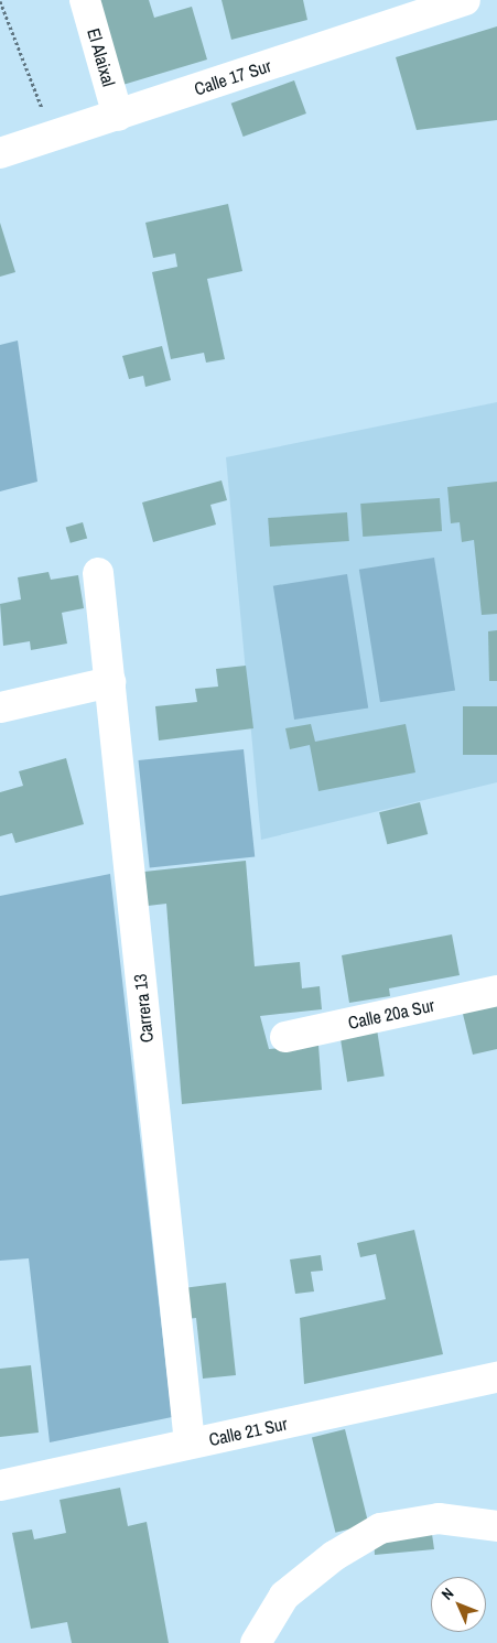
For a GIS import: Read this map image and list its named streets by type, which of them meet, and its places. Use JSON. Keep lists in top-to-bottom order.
{
  "streets": {
    "street": [
      "El Alaixal",
      "Calle 17 Sur",
      "Carrera 13",
      "Calle 20a Sur",
      "Calle 21 Sur"
    ]
  },
  "crossings": [
    ["El Alaixal", "Calle 17 Sur"],
    ["Carrera 13", "Calle 21 Sur"]
  ],
  "north": "top left"
}
